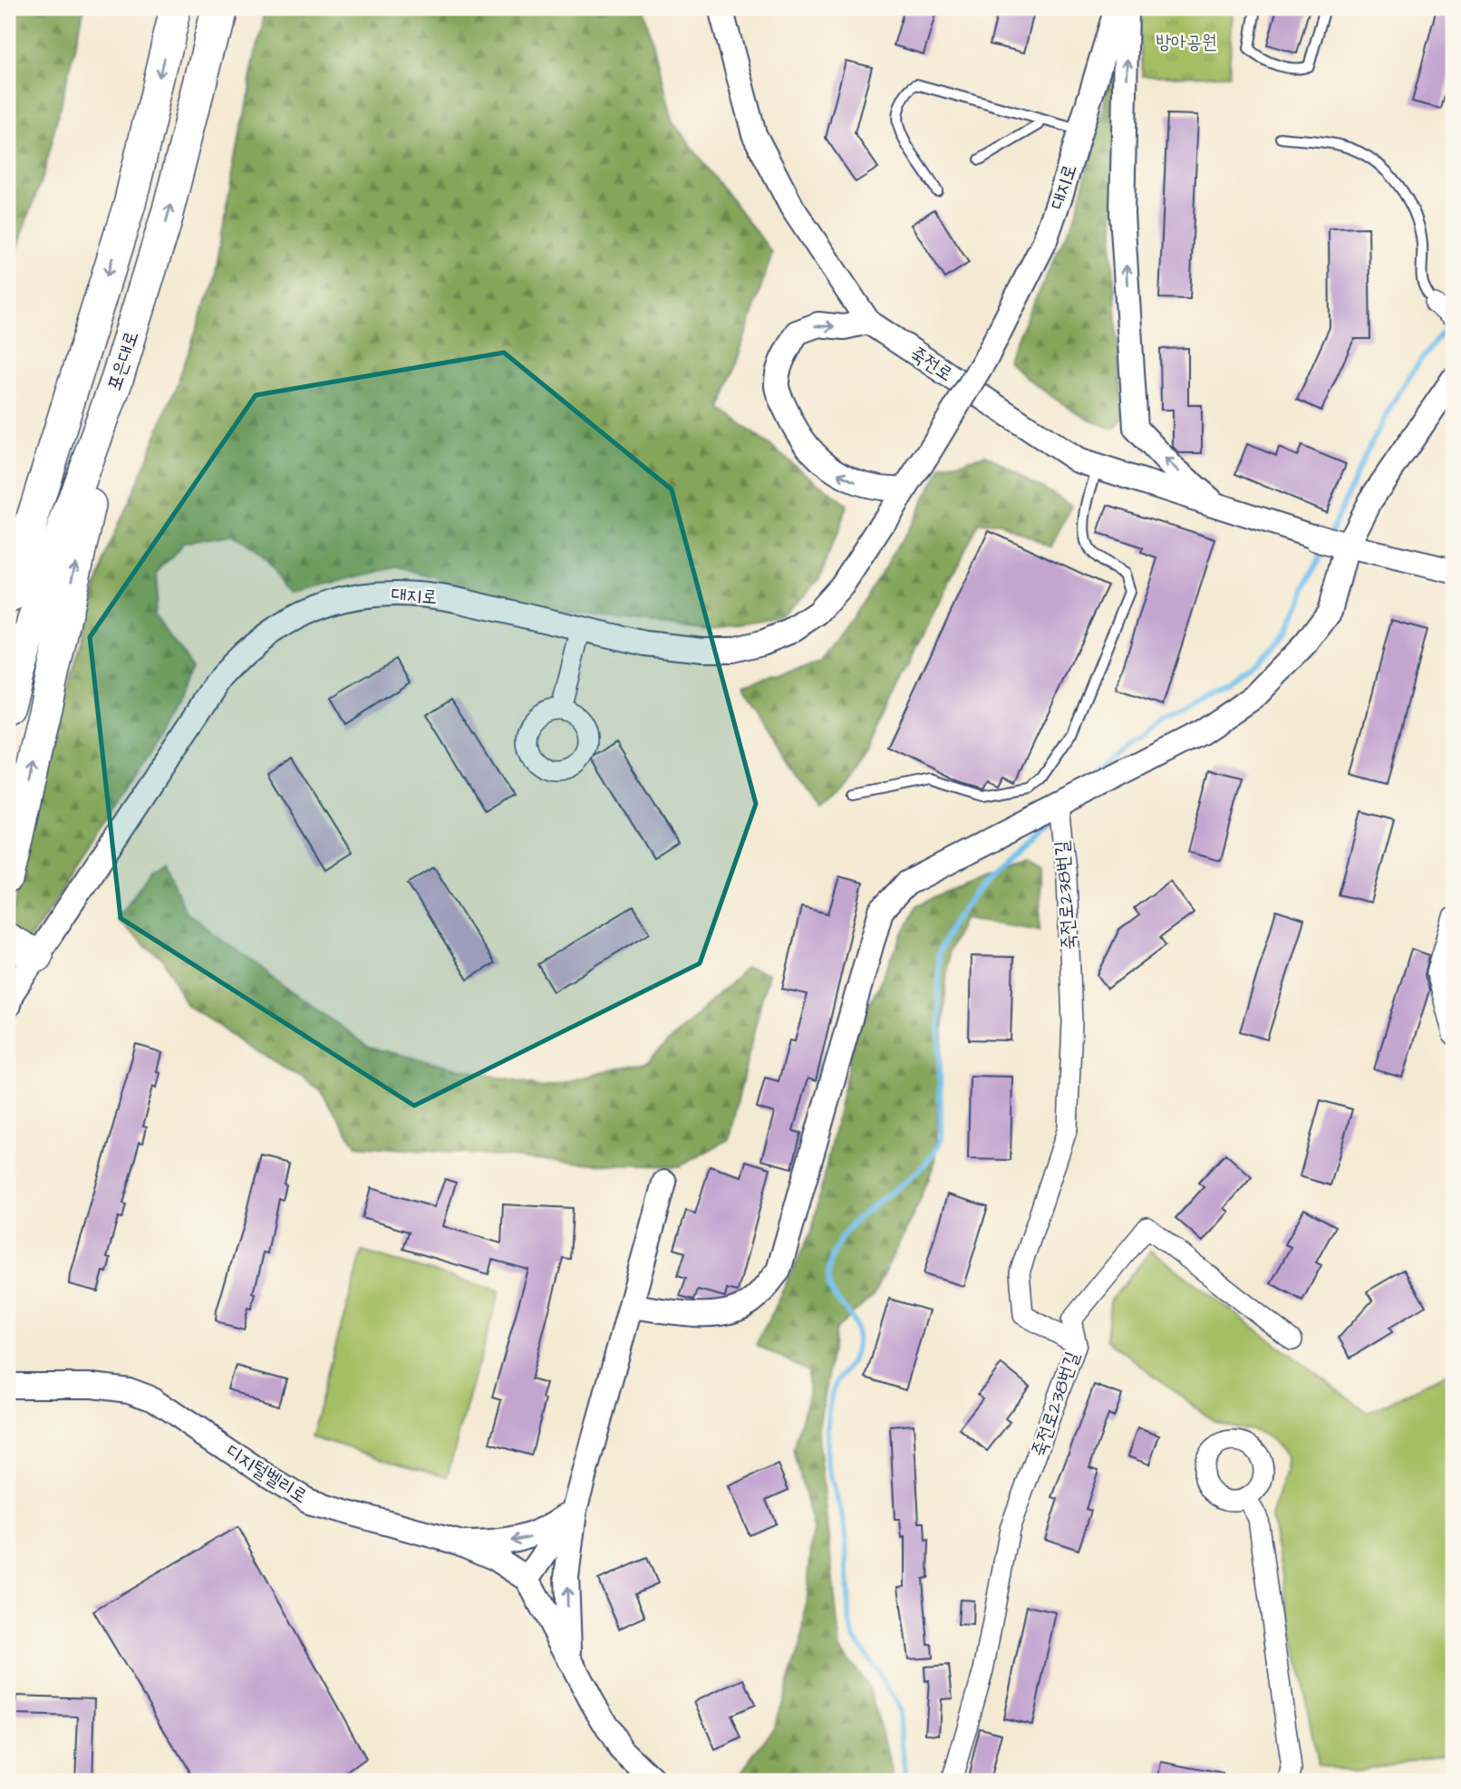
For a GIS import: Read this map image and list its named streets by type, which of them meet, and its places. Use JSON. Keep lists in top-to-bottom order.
{
  "streets": {
    "highway": ["포은대로"],
    "street": [
      "대지로",
      "죽전로",
      "죽전로238번길",
      "디지털벨리로"
    ]
  },
  "parks": ["방아공원"]
}
